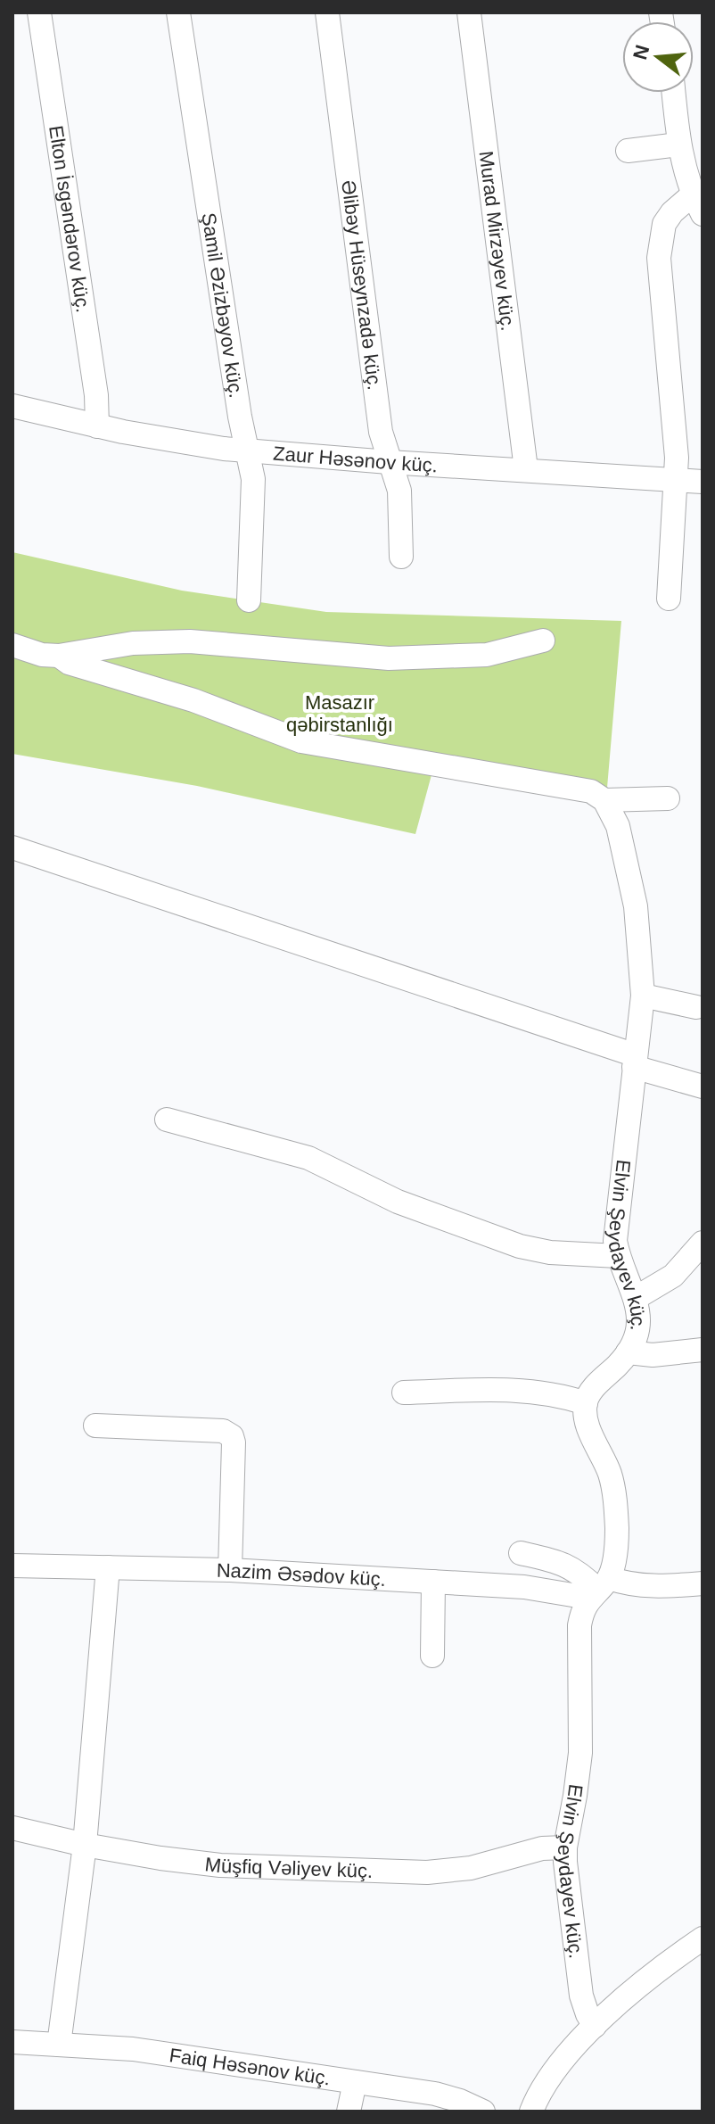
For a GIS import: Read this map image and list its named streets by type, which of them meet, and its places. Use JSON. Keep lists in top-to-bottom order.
{
  "streets": {
    "street": [
      "Elton İsgəndərov küç.",
      "Murad Mirzəyev küç.",
      "Əlibəy Hüseynzadə küç.",
      "Şamil Əzizbəyov küç.",
      "Zaur Həsənov küç.",
      "Elvin Şeydayev küç.",
      "Nazim Əsədov küç.",
      "Müşfiq Vəliyev küç.",
      "Faiq Həsənov küç."
    ]
  },
  "crossings": [
    ["Elton İsgəndərov küç.", "Zaur Həsənov küç."],
    ["Murad Mirzəyev küç.", "Zaur Həsənov küç."],
    ["Əlibəy Hüseynzadə küç.", "Zaur Həsənov küç."],
    ["Şamil Əzizbəyov küç.", "Zaur Həsənov küç."],
    ["Elvin Şeydayev küç.", "Nazim Əsədov küç."],
    ["Elvin Şeydayev küç.", "Müşfiq Vəliyev küç."]
  ],
  "parks": ["Masazır qəbirstanlığı"],
  "north": "left"
}
